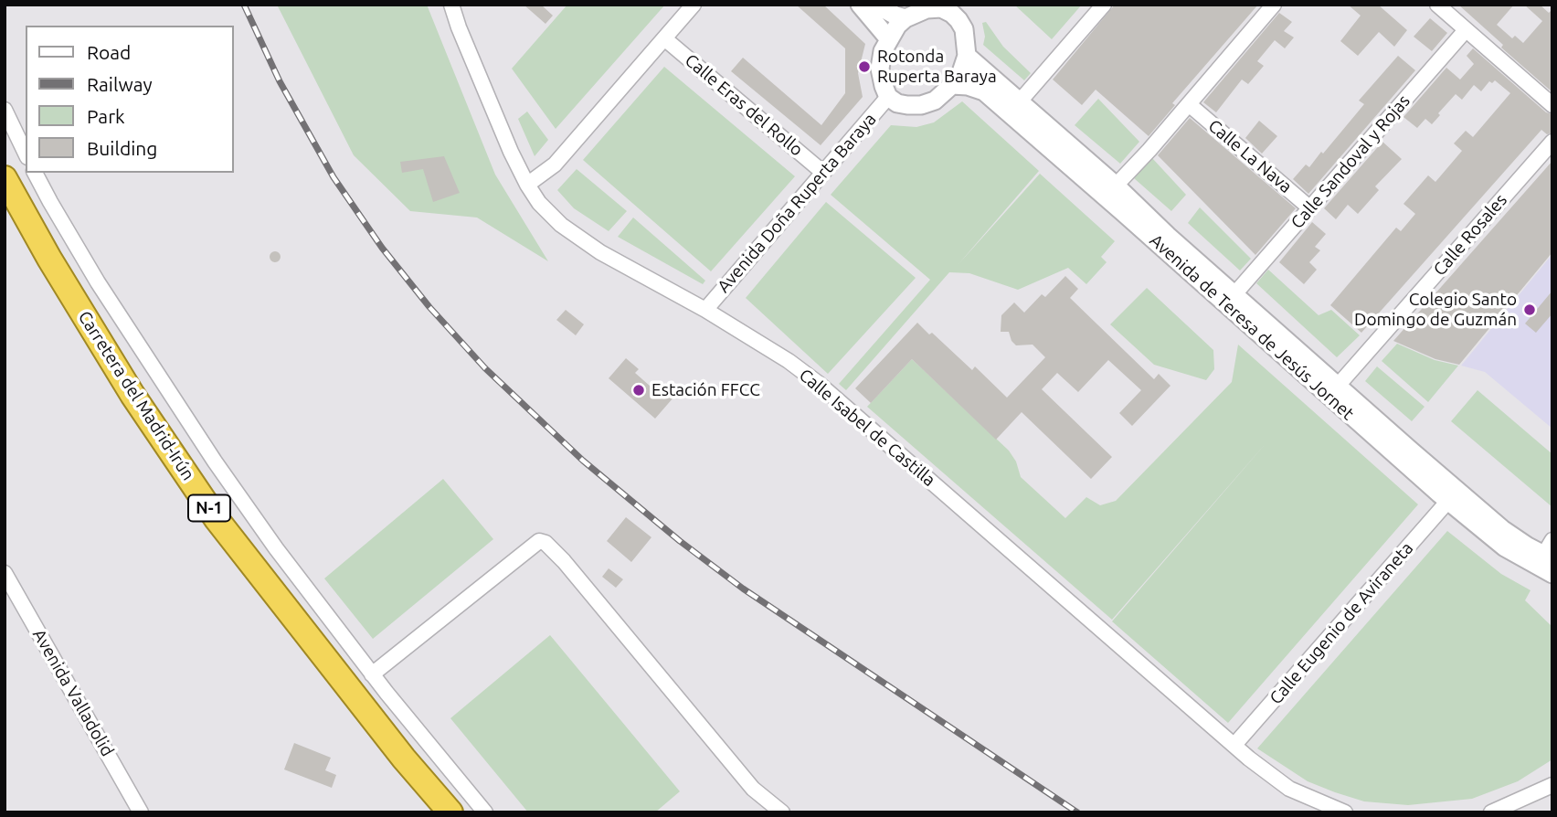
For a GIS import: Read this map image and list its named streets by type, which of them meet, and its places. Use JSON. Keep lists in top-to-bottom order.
{
  "streets": {
    "highway": ["Carretera del Madrid-Irún", "N-1"],
    "street": [
      "Calle Eras del Rollo",
      "Calle La Nava",
      "Calle Sandoval y Rojas",
      "Avenida Doña Ruperta Baraya",
      "Calle Rosales",
      "Avenida de Teresa de Jesús Jornet",
      "Calle Isabel de Castilla",
      "Calle Eugenio de Aviraneta",
      "Avenida Valladolid"
    ]
  },
  "crossings": [
    ["Calle Eras del Rollo", "Avenida Doña Ruperta Baraya"],
    ["Calle La Nava", "Calle Sandoval y Rojas"],
    ["Calle Sandoval y Rojas", "Avenida de Teresa de Jesús Jornet"],
    ["Avenida Doña Ruperta Baraya", "Avenida de Teresa de Jesús Jornet"],
    ["Avenida Doña Ruperta Baraya", "Calle Isabel de Castilla"],
    ["Calle Rosales", "Avenida de Teresa de Jesús Jornet"],
    ["Avenida de Teresa de Jesús Jornet", "Calle Eugenio de Aviraneta"],
    ["Calle Isabel de Castilla", "Calle Eugenio de Aviraneta"]
  ],
  "places": ["Rotonda Ruperta Baraya", "Colegio Santo Domingo de Guzmán", "Estación FFCC"],
  "legend": [
    "Road",
    "Railway",
    "Park",
    "Building"
  ]
}
